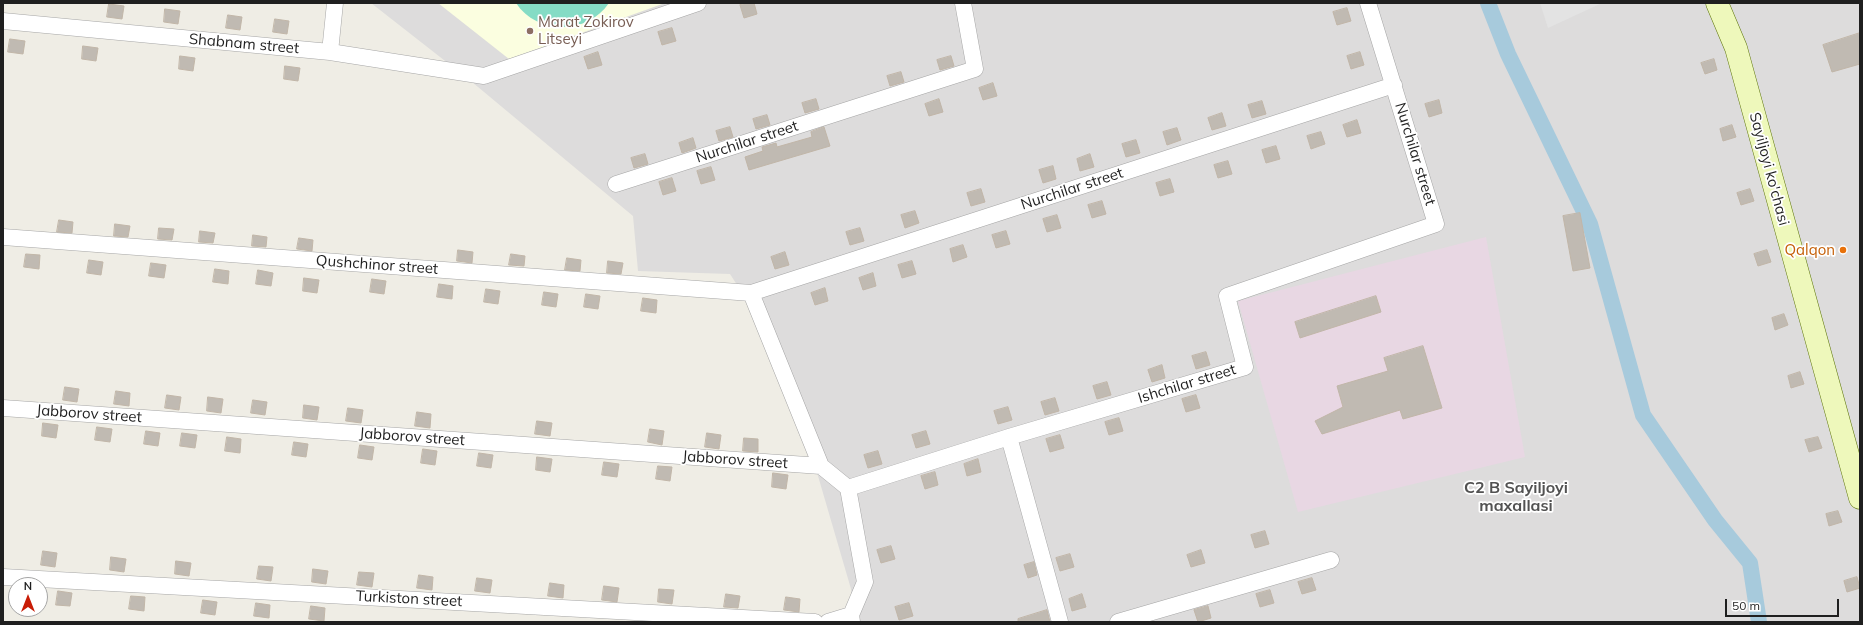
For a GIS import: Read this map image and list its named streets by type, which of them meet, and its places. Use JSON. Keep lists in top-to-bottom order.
{
  "streets": {
    "main road": ["Sayiljoyi ko'chasi"],
    "street": [
      "Shabnam street",
      "Nurchilar street",
      "Qushchinor street",
      "Ishchilar street",
      "Jabborov street",
      "Turkiston street"
    ]
  },
  "crossings": [
    ["Nurchilar street", "Qushchinor street"],
    ["Nurchilar street", "Ishchilar street"]
  ],
  "districts": ["C2 B Sayiljoyi maxallasi"],
  "places": ["Marat Zokirov Litseyi", "Qalqon"],
  "scale_bar": "50 m",
  "north": "top"
}
